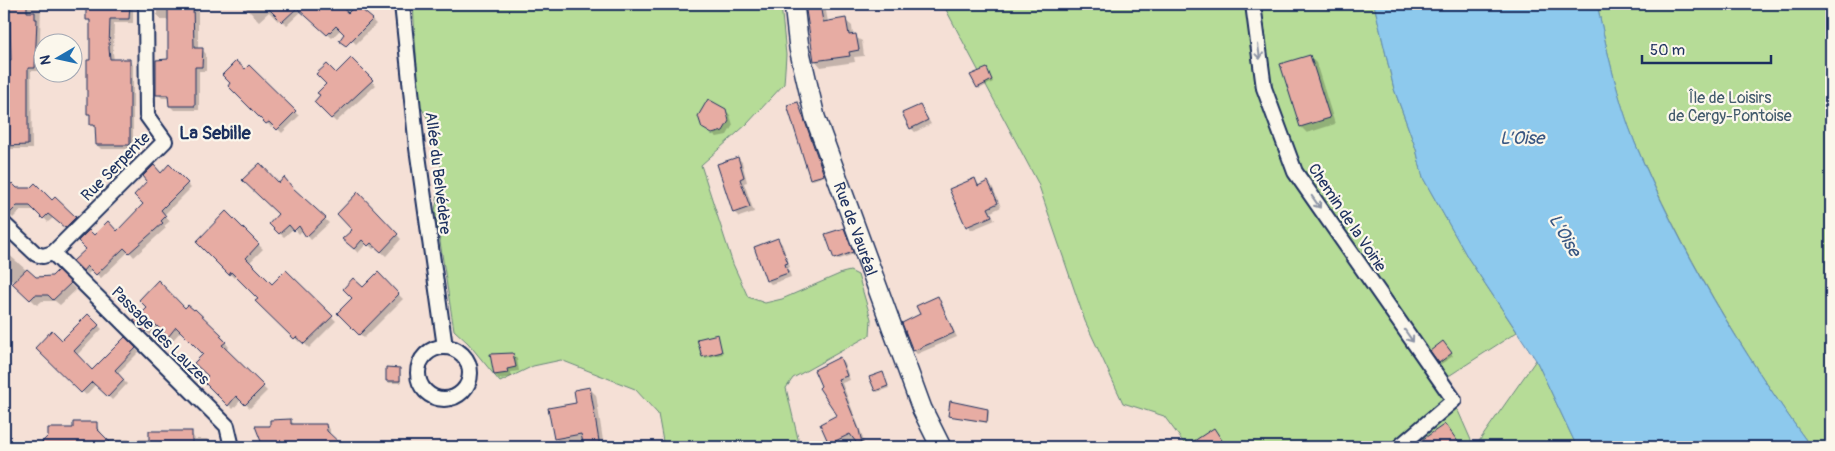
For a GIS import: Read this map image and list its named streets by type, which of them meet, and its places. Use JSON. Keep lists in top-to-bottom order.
{
  "streets": {
    "street": [
      "Rue Serpente",
      "Allée du Belvédère",
      "Chemin de la Voirie",
      "Rue de Vauréal",
      "Passage des Lauzes"
    ]
  },
  "crossings": [
    ["Rue Serpente", "Passage des Lauzes"]
  ],
  "one_way": ["Chemin de la Voirie"],
  "districts": ["La Sebille"],
  "water": ["L’Oise", "L'Oise"],
  "parks": ["Île de Loisirs de Cergy-Pontoise"],
  "scale_bar": "50 m",
  "north": "left"
}
